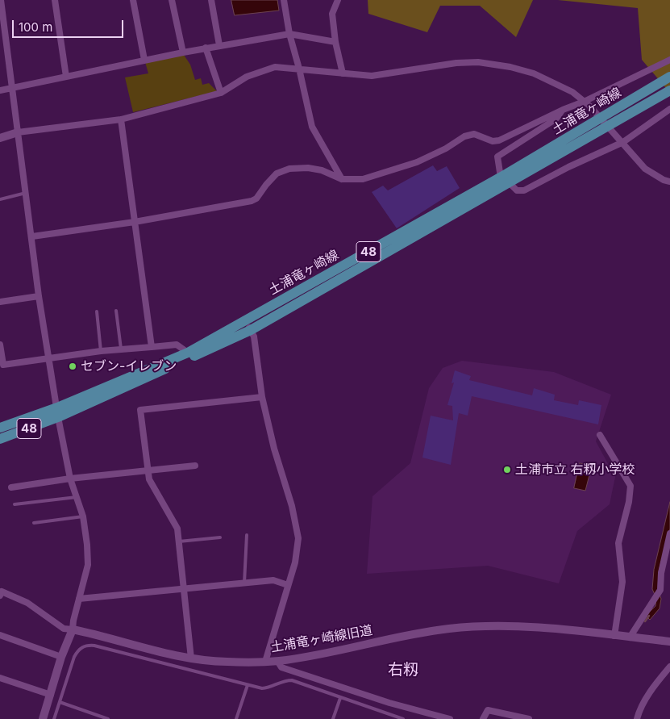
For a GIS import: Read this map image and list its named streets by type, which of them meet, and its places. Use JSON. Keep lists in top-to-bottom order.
{
  "streets": {
    "main road": ["土浦竜ヶ崎線", "48"],
    "street": ["土浦竜ヶ崎線旧道"]
  },
  "districts": ["右籾"],
  "places": ["セブン-イレブン", "土浦市立 右籾小学校"],
  "scale_bar": "100 m"
}
